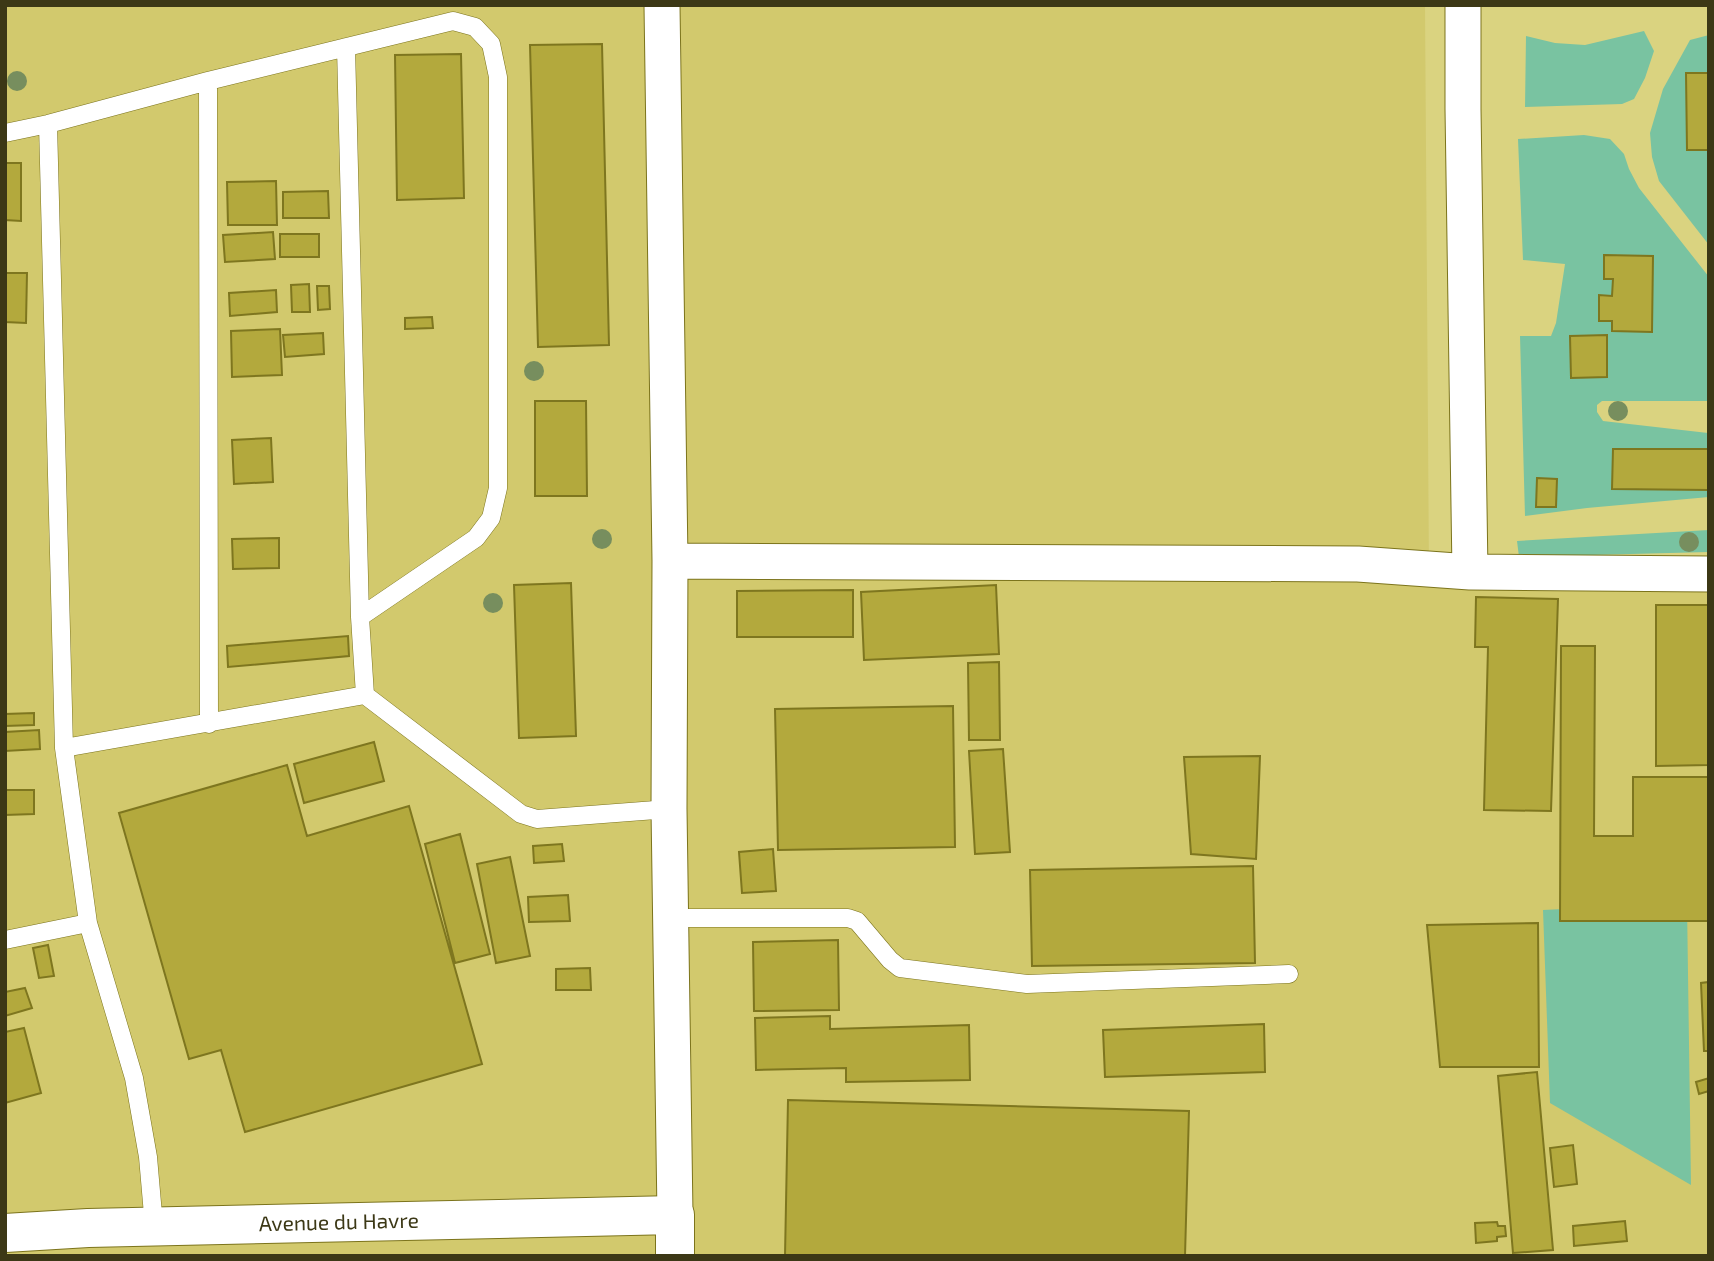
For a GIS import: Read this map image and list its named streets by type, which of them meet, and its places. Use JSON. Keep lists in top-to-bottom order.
{
  "streets": {
    "street": ["Avenue du Havre"]
  }
}
